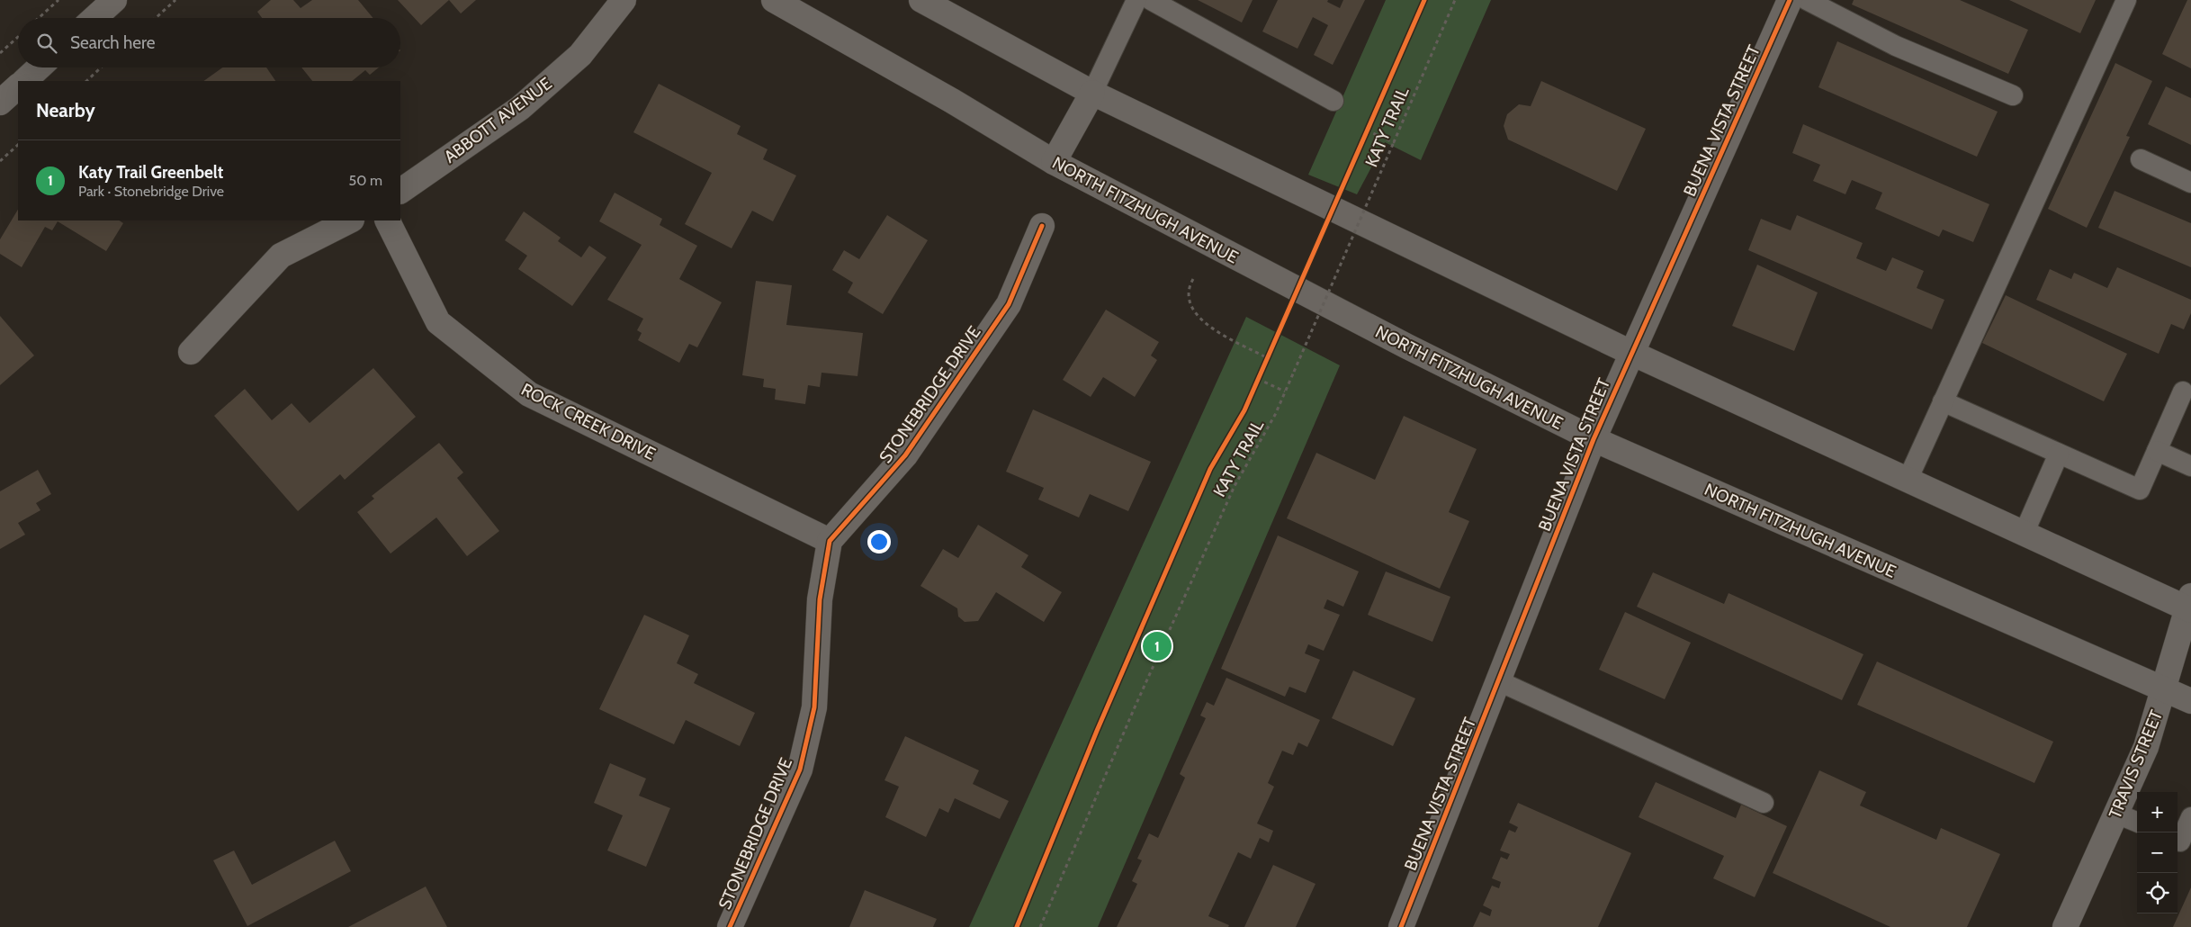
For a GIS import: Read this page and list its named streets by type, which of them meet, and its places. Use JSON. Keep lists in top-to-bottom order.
{
  "streets": {
    "street": [
      "ABBOTT AVENUE",
      "BUENA VISTA STREET",
      "NORTH FITZHUGH AVENUE",
      "STONEBRIDGE DRIVE",
      "ROCK CREEK DRIVE",
      "TRAVIS STREET"
    ],
    "cycle path": ["KATY TRAIL"]
  },
  "crossings": [
    ["BUENA VISTA STREET", "NORTH FITZHUGH AVENUE"],
    ["NORTH FITZHUGH AVENUE", "TRAVIS STREET"],
    ["STONEBRIDGE DRIVE", "ROCK CREEK DRIVE"]
  ],
  "page": {
    "search": "Search here",
    "heading": "Nearby",
    "list": [
      {
        "mark": "1",
        "name": "Katy Trail Greenbelt",
        "note": "Park · Stonebridge Drive",
        "value": "50 m"
      }
    ],
    "pins": "1",
    "map_buttons": ["+", "−"]
  }
}
